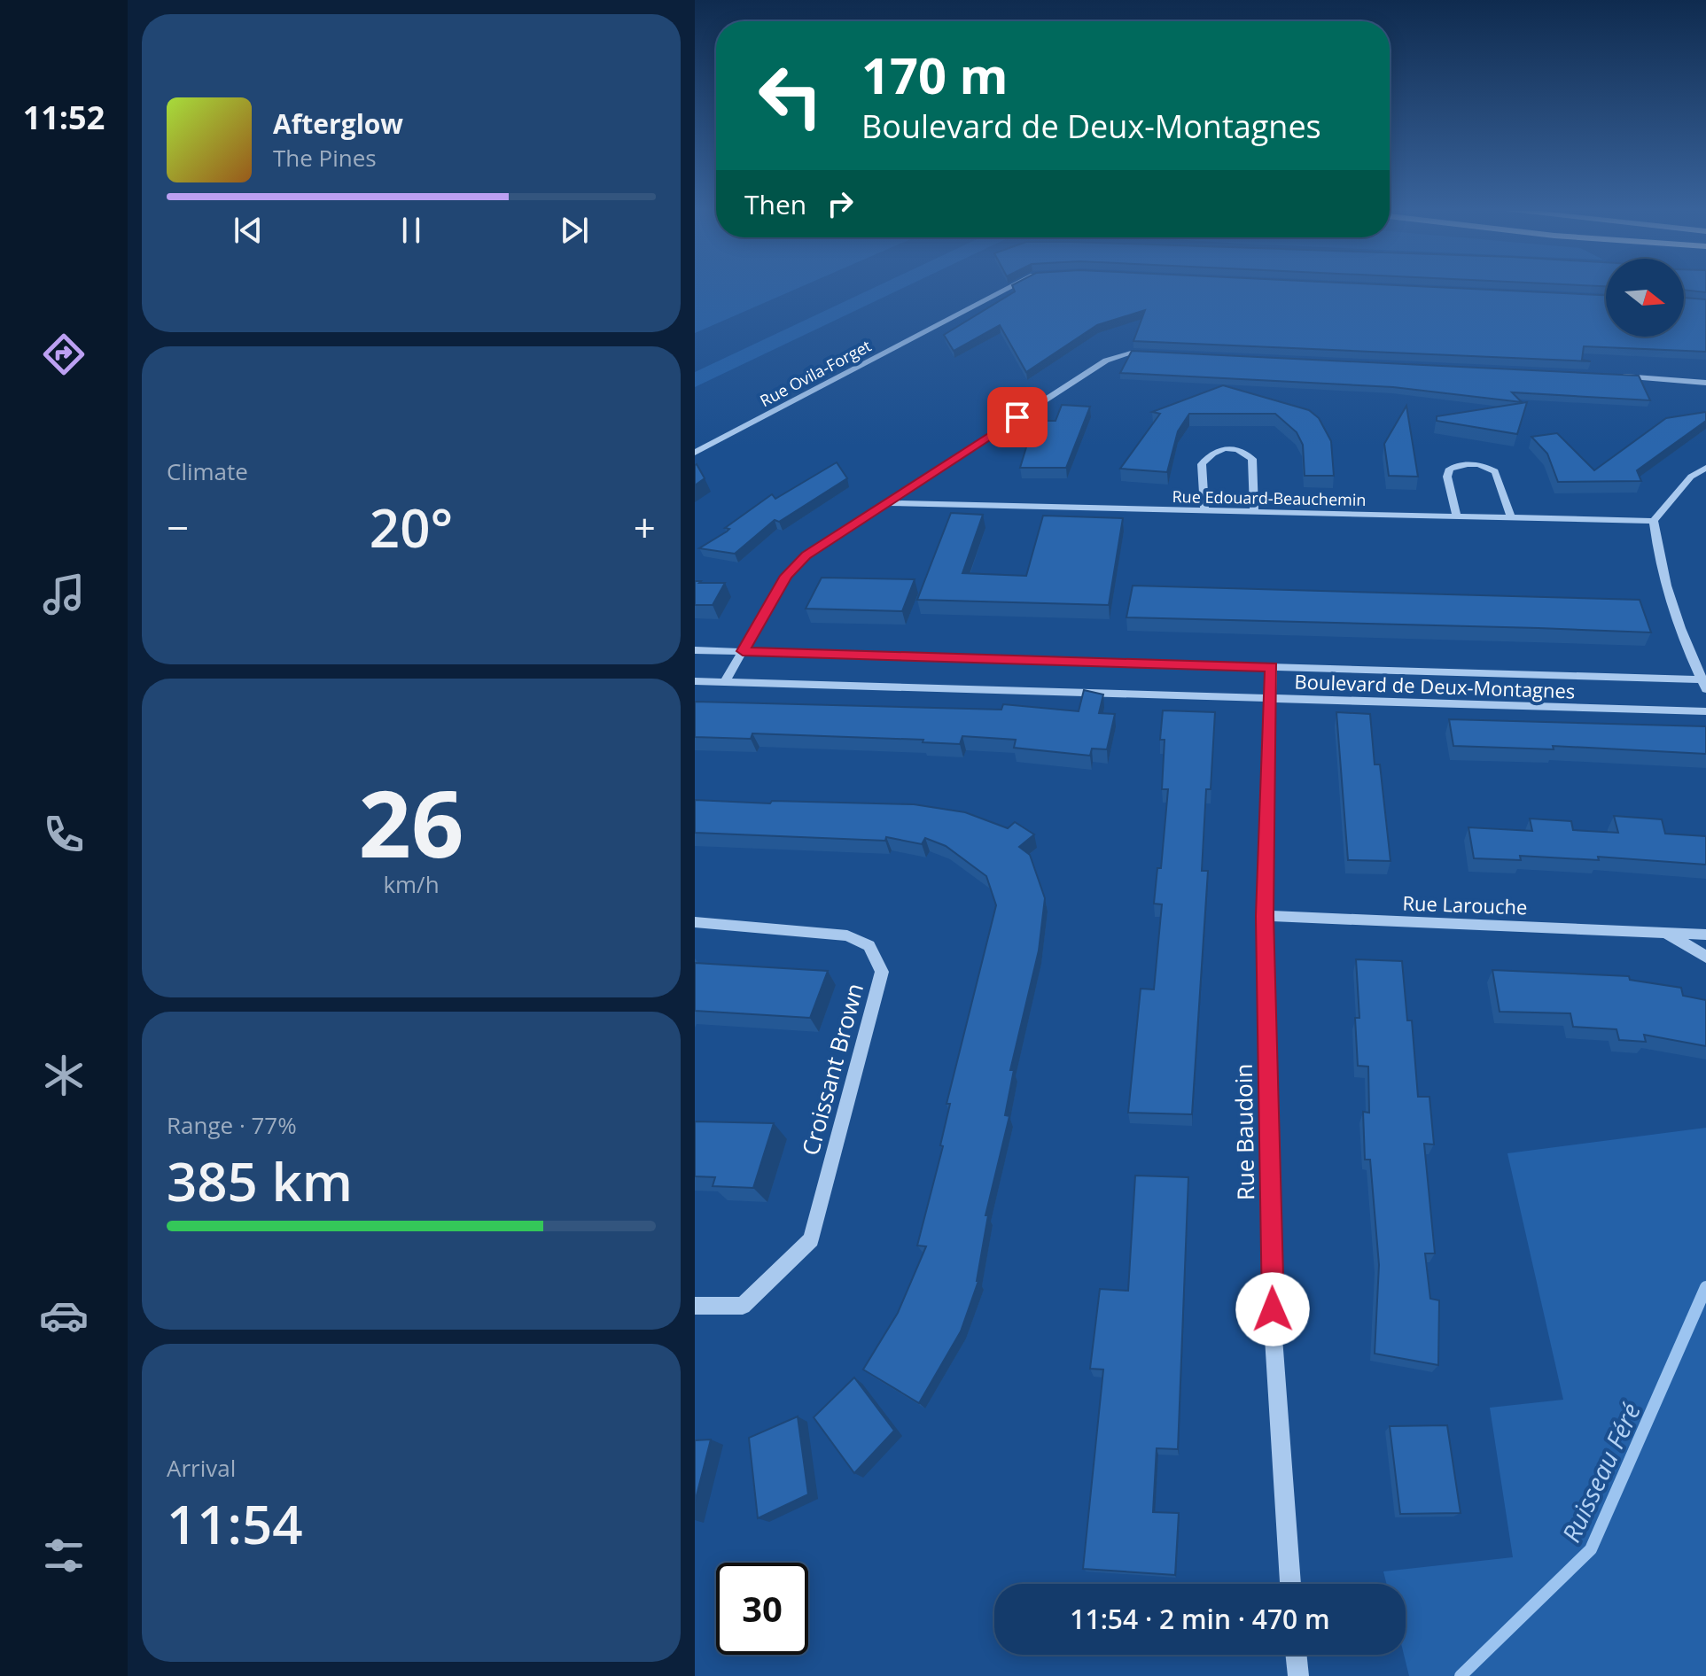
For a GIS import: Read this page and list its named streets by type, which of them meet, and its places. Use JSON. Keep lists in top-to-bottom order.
{
  "streets": {
    "street": [
      "Rue Ovila-Forget",
      "Rue Edouard-Beauchemin",
      "Boulevard de Deux-Montagnes",
      "Rue Larouche",
      "Croissant Brown",
      "Rue Baudoin"
    ]
  },
  "crossings": [
    ["Boulevard de Deux-Montagnes", "Rue Baudoin"],
    ["Rue Larouche", "Rue Baudoin"]
  ],
  "water": ["Ruisseau Féré"],
  "north": "right",
  "page": {
    "tabs": "11:52",
    "turn": ["170 m", "Boulevard de Deux-Montagnes"],
    "song": ["Afterglow", "The Pines"],
    "then": "Then",
    "tile": [
      "Climate",
      ["26", "km/h"],
      ["Range · 77%", "385 km"],
      ["Arrival", "11:54"]
    ],
    "heat": ["−", "20°", "+"],
    "limit": "30",
    "trip": "11:54 · 2 min · 470 m"
  }
}
